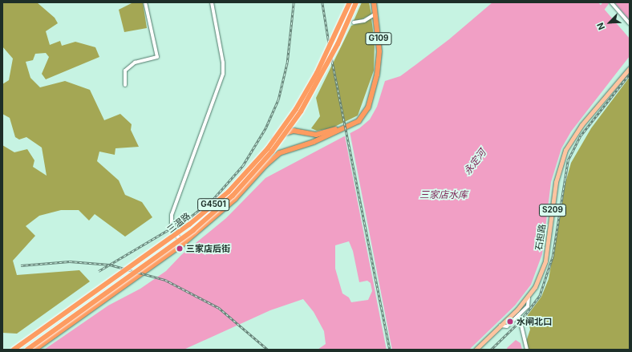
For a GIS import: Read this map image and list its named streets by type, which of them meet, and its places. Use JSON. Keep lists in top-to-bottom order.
{
  "streets": {
    "highway": ["G109", "G4501", "三温路"],
    "main road": ["S209", "石担路"]
  },
  "crossings": [
    ["G4501", "三温路"]
  ],
  "water": ["永定河", "三家店水库"],
  "places": ["三家店后街", "水闸北口"],
  "north": "bottom left"
}
